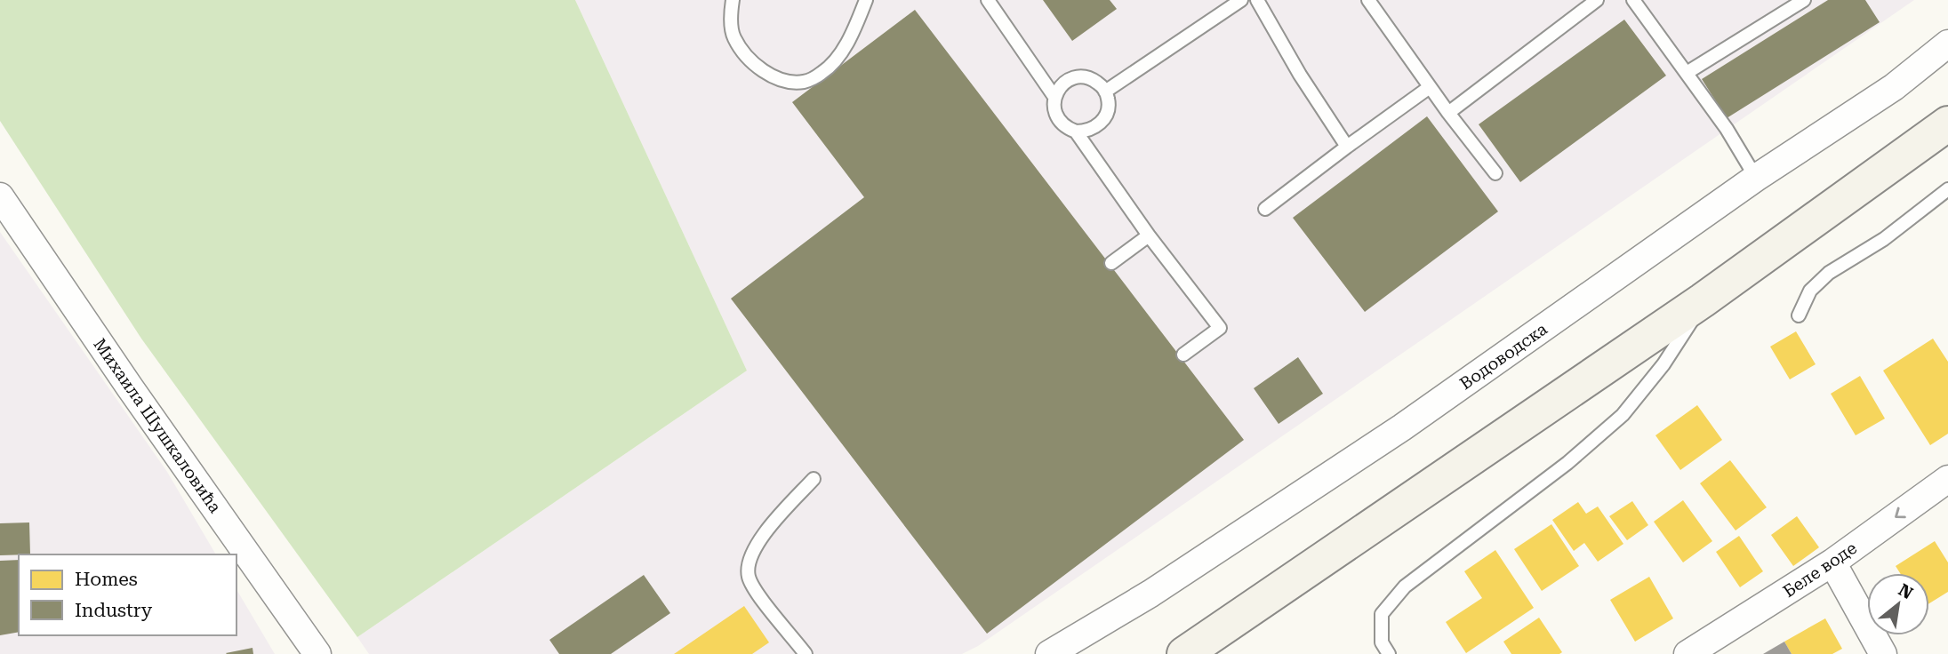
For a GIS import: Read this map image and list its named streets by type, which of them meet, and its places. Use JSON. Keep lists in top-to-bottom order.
{
  "streets": {
    "street": ["Водоводска", "Михаила Шушкаловића", "Беле воде"]
  },
  "one_way": ["Беле воде"],
  "legend": ["Homes", "Industry"],
  "north": "top right"
}
